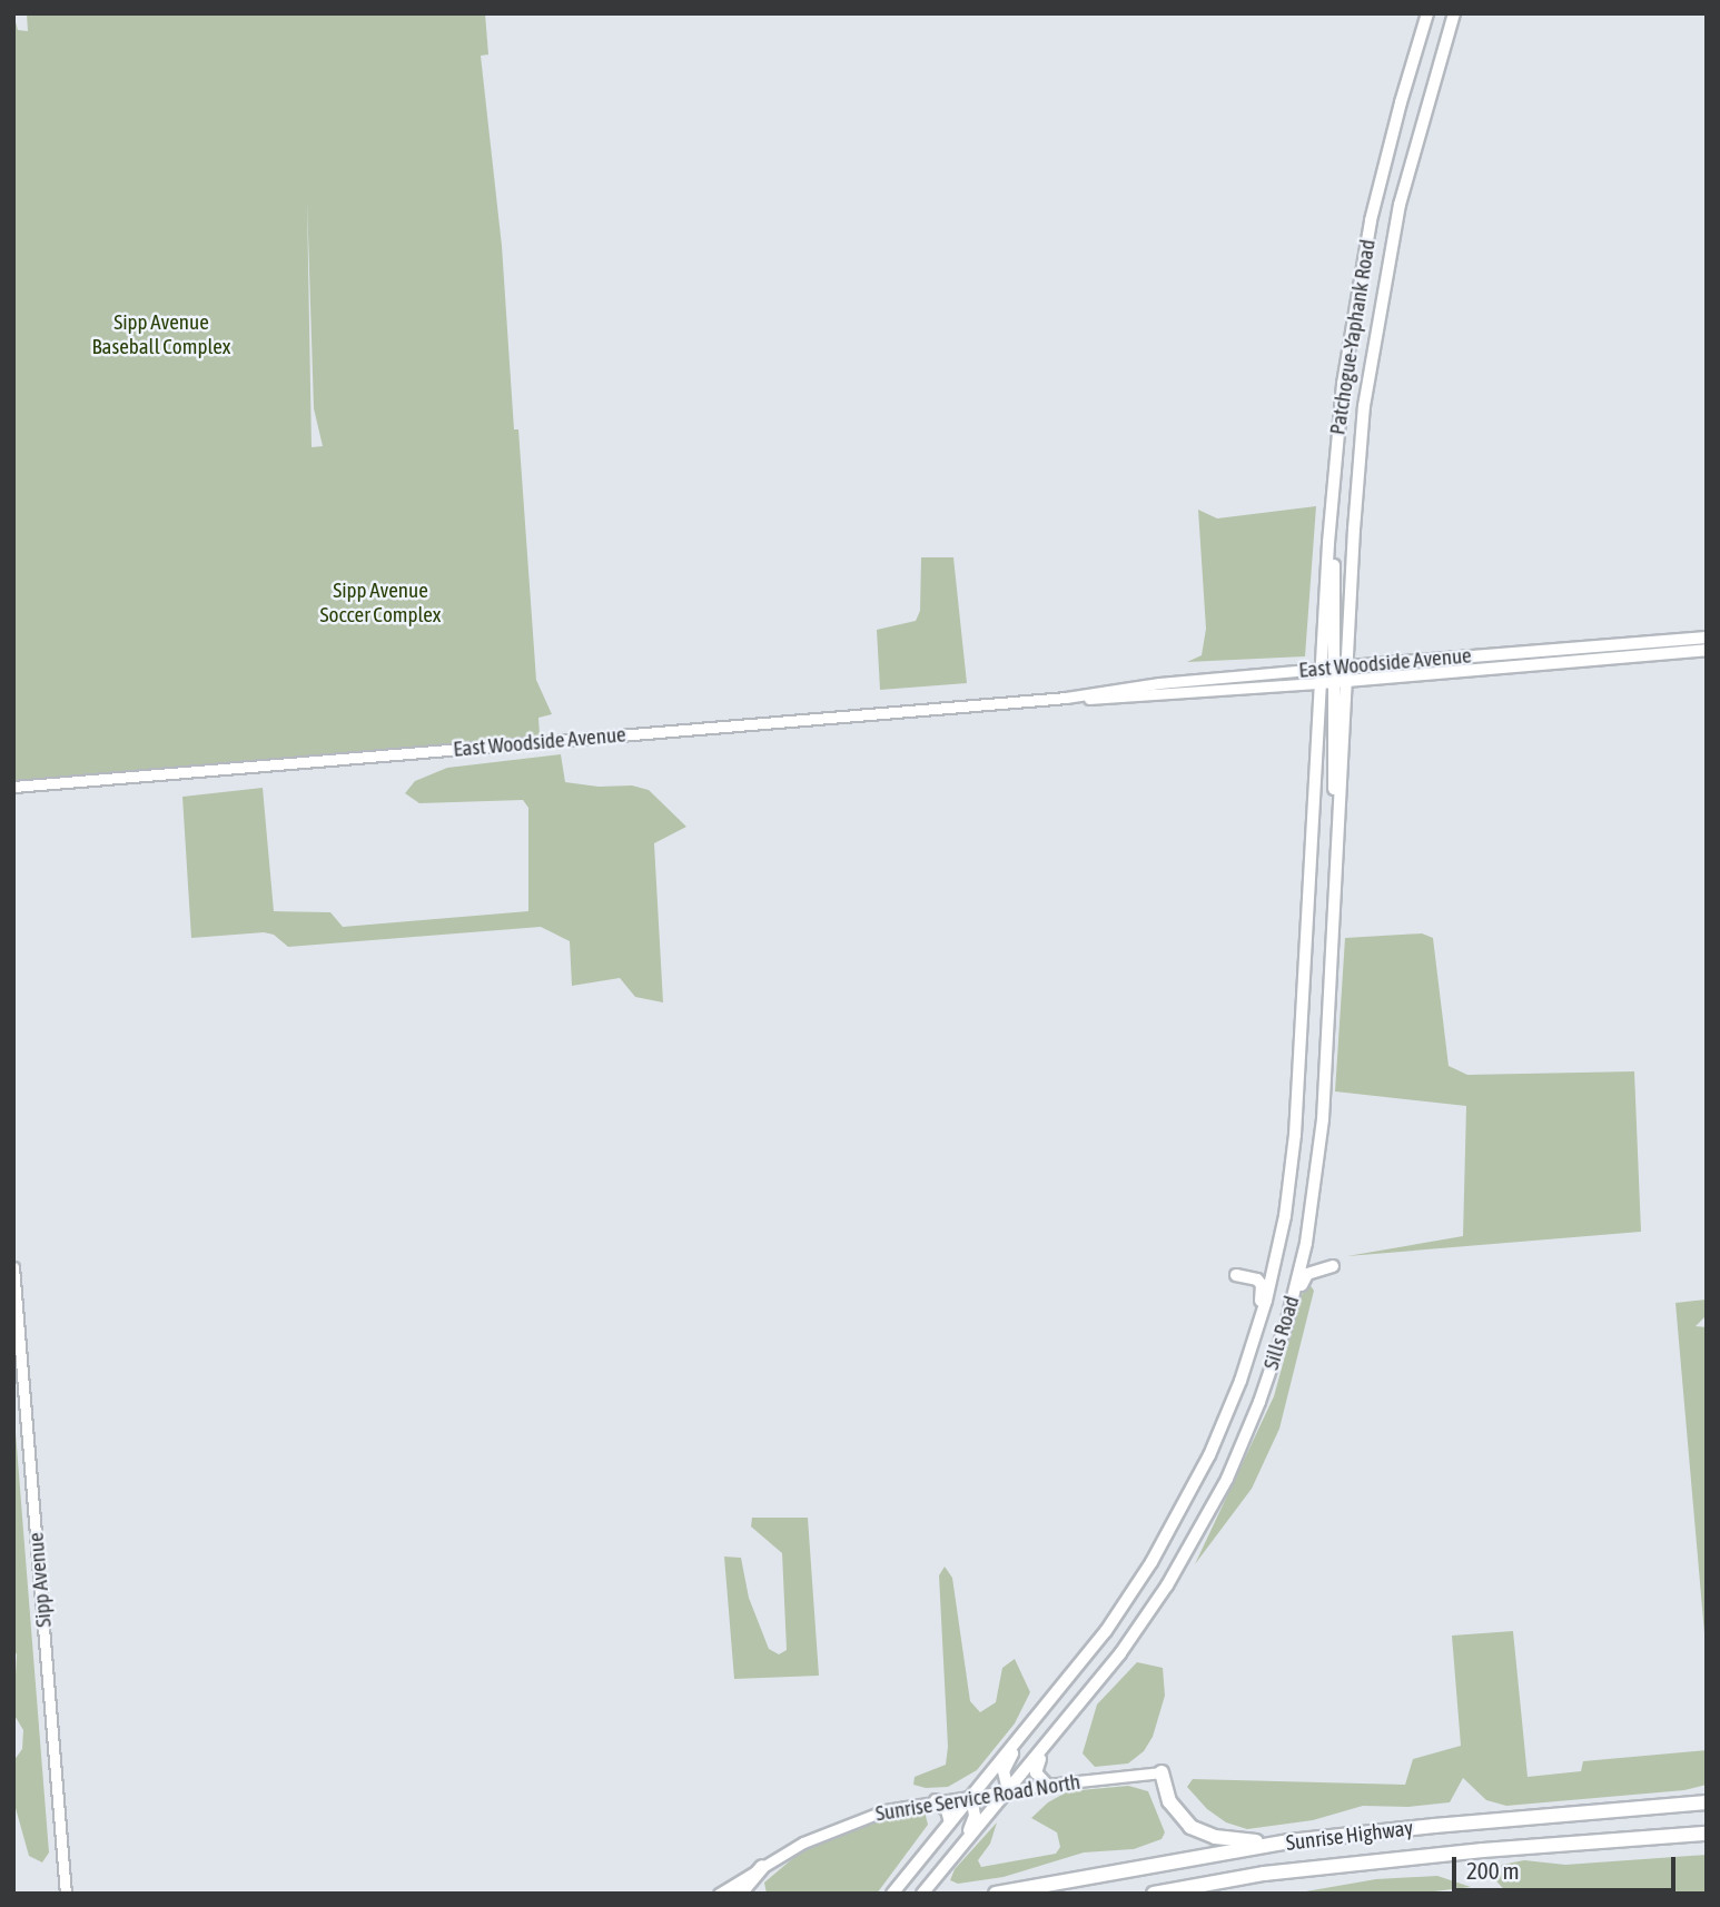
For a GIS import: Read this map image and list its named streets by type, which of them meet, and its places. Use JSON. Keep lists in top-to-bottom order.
{
  "streets": {
    "highway": ["Sunrise Highway"],
    "main road": [
      "Patchogue-Yaphank Road",
      "East Woodside Avenue",
      "Sills Road",
      "Sipp Avenue",
      "Sunrise Service Road North"
    ]
  },
  "crossings": [
    ["Patchogue-Yaphank Road", "East Woodside Avenue"],
    ["Patchogue-Yaphank Road", "Sills Road"],
    ["East Woodside Avenue", "Sills Road"],
    ["Sills Road", "Sunrise Service Road North"]
  ],
  "parks": ["Sipp Avenue Baseball Complex", "Sipp Avenue Soccer Complex"],
  "scale_bar": "200 m"
}
